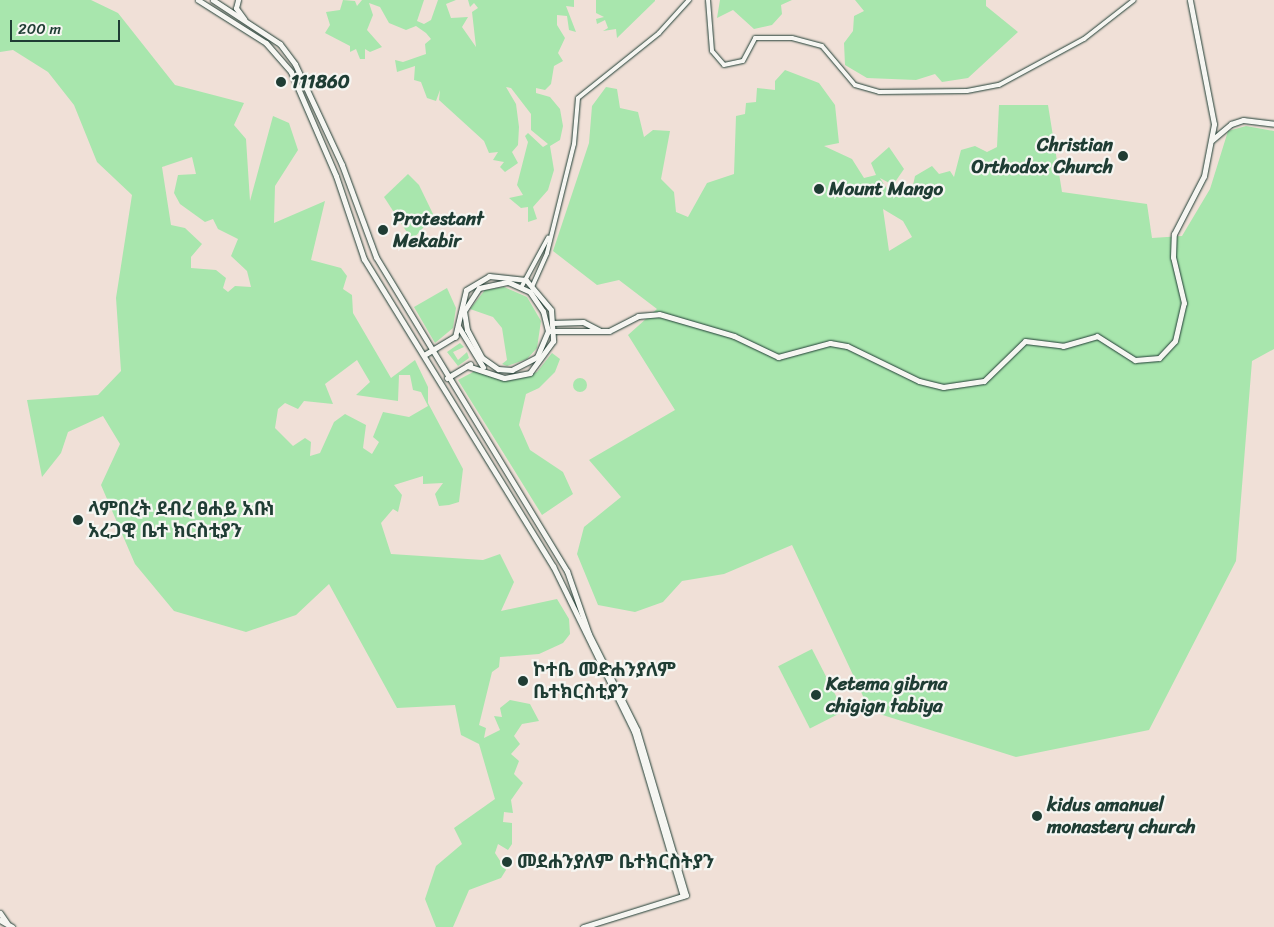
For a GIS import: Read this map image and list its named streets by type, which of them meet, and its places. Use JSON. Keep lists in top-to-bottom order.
{
  "places": [
    "111860",
    "Christian Orthodox Church",
    "Mount Mango",
    "Protestant Mekabir",
    "ላምበረት ደብረ ፀሐይ አቡነ አረጋዊ ቤተ ክርስቲያን",
    "ኮተቤ መድሐንያለም ቤተክርስቲያን",
    "Ketema gibrna chigign tabiya",
    "kidus amanuel monastery church",
    "መደሐንያለም ቤተክርስትያን"
  ],
  "scale_bar": "200 m"
}
